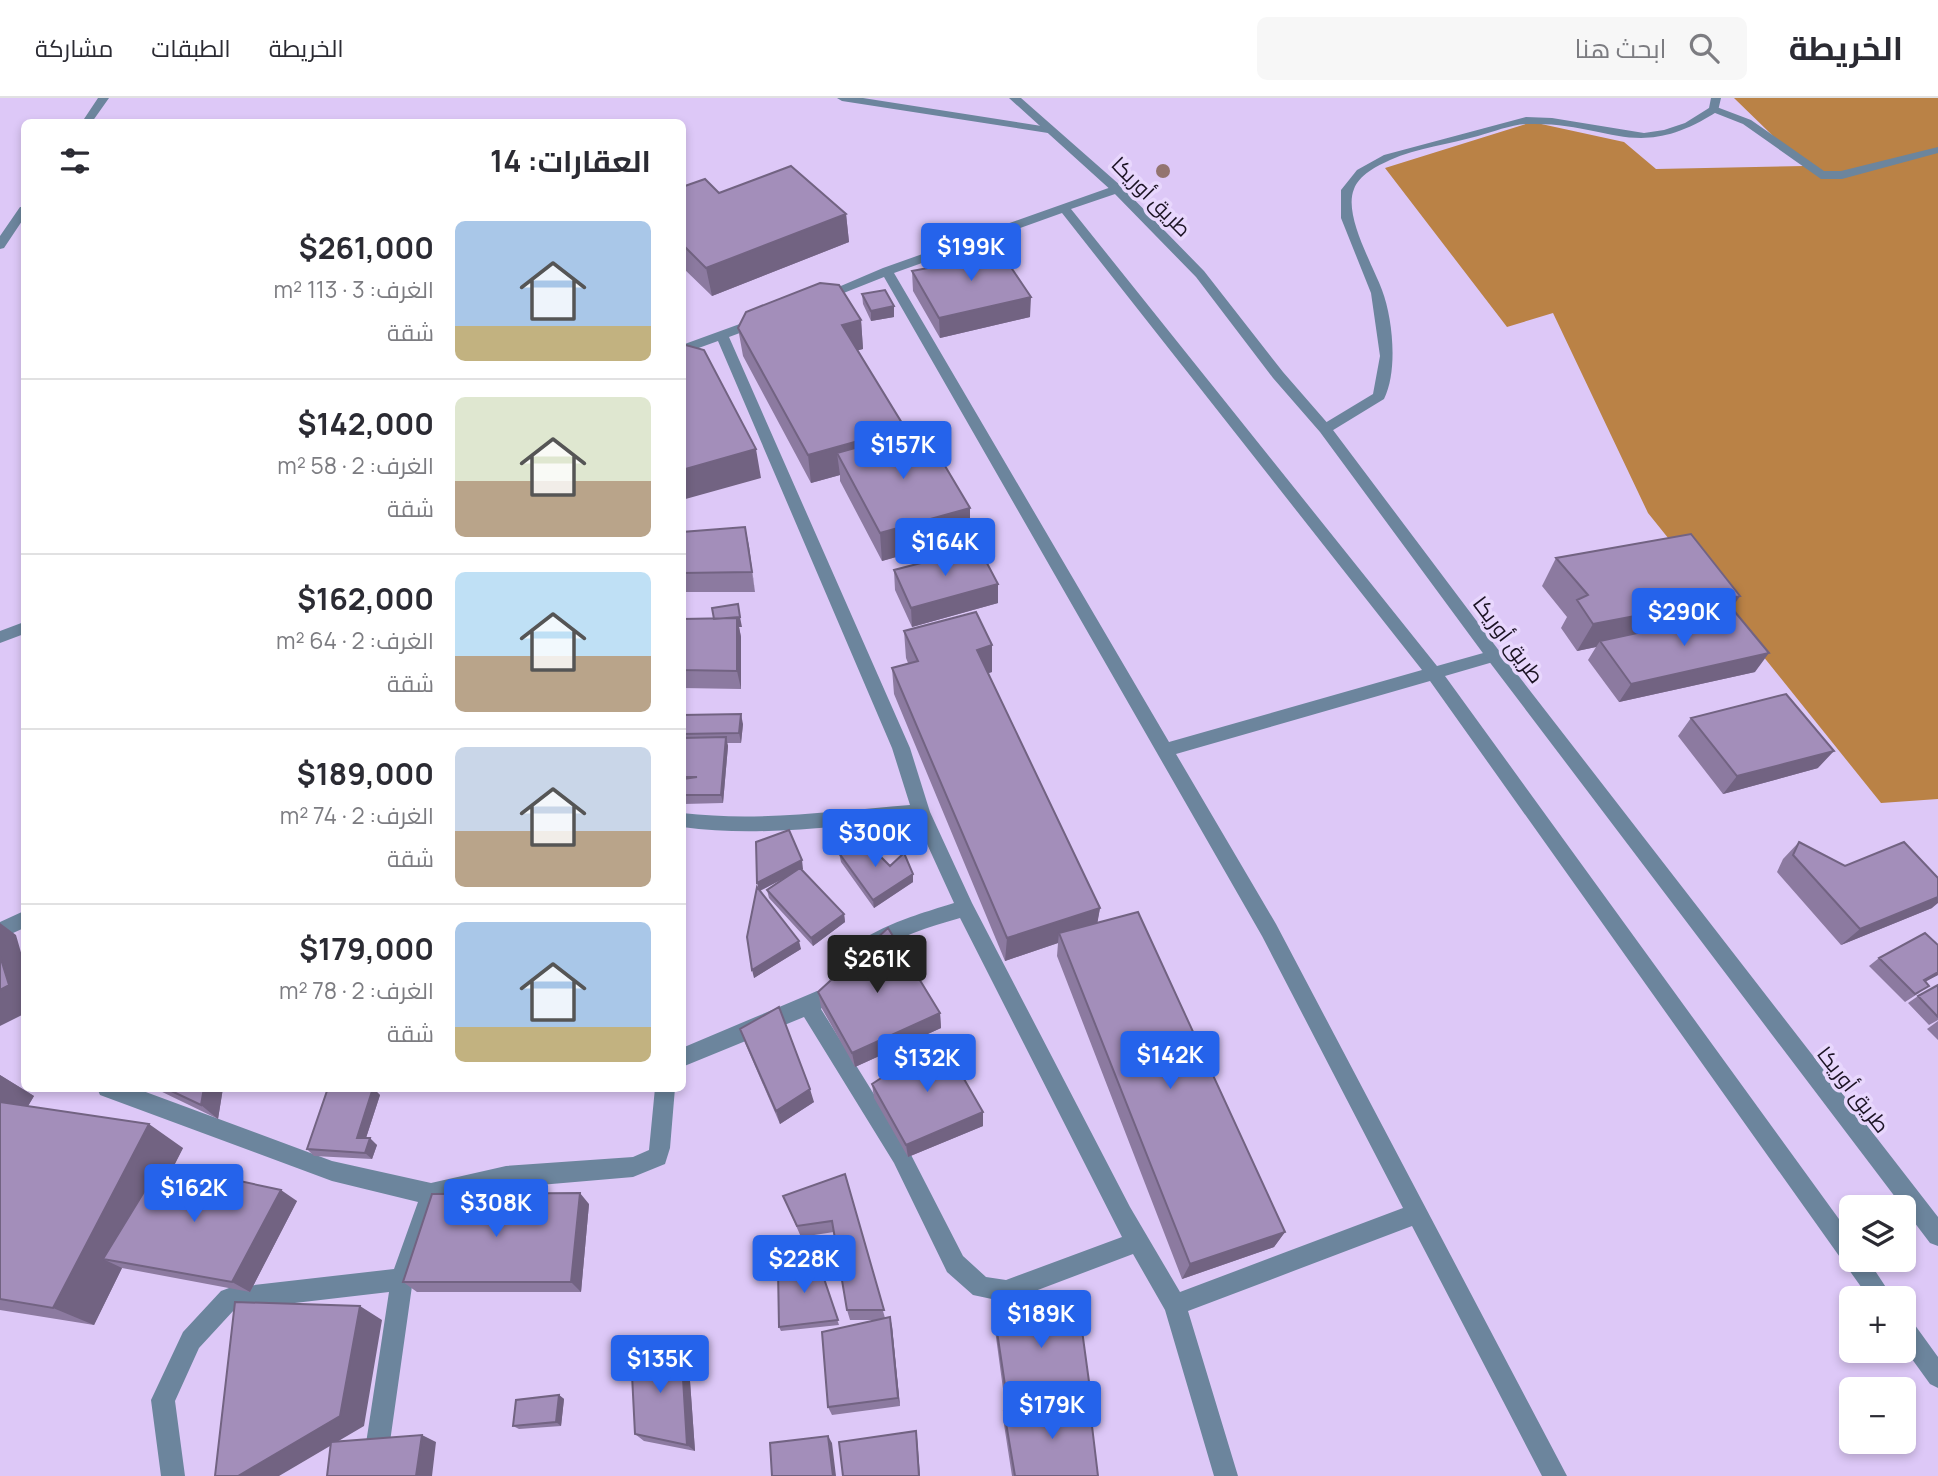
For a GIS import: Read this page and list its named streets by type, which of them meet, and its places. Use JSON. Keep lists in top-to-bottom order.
{
  "streets": {
    "street": ["طريق أوريكا"]
  },
  "page": {
    "header": "الخريطة",
    "search": "ابحث هنا",
    "nav": ["الخريطة", "الطبقات", "مشاركة"],
    "heading": "العقارات: 14",
    "list": [
      {
        "name": "$261,000",
        "note": "الغرف: 3 · 113 m² · شقة"
      },
      {
        "name": "$142,000",
        "note": "الغرف: 2 · 58 m² · شقة"
      },
      {
        "name": "$162,000",
        "note": "الغرف: 2 · 64 m² · شقة"
      },
      {
        "name": "$189,000",
        "note": "الغرف: 2 · 74 m² · شقة"
      },
      {
        "name": "$179,000",
        "note": "الغرف: 2 · 78 m² · شقة"
      }
    ],
    "price": [
      "$199K",
      "$157K",
      "$164K",
      "$290K",
      "$300K",
      "$261K",
      "$142K",
      "$132K",
      "$162K",
      "$308K",
      "$228K",
      "$189K",
      "$135K",
      "$179K"
    ],
    "map_buttons": ["+", "−"]
  }
}
